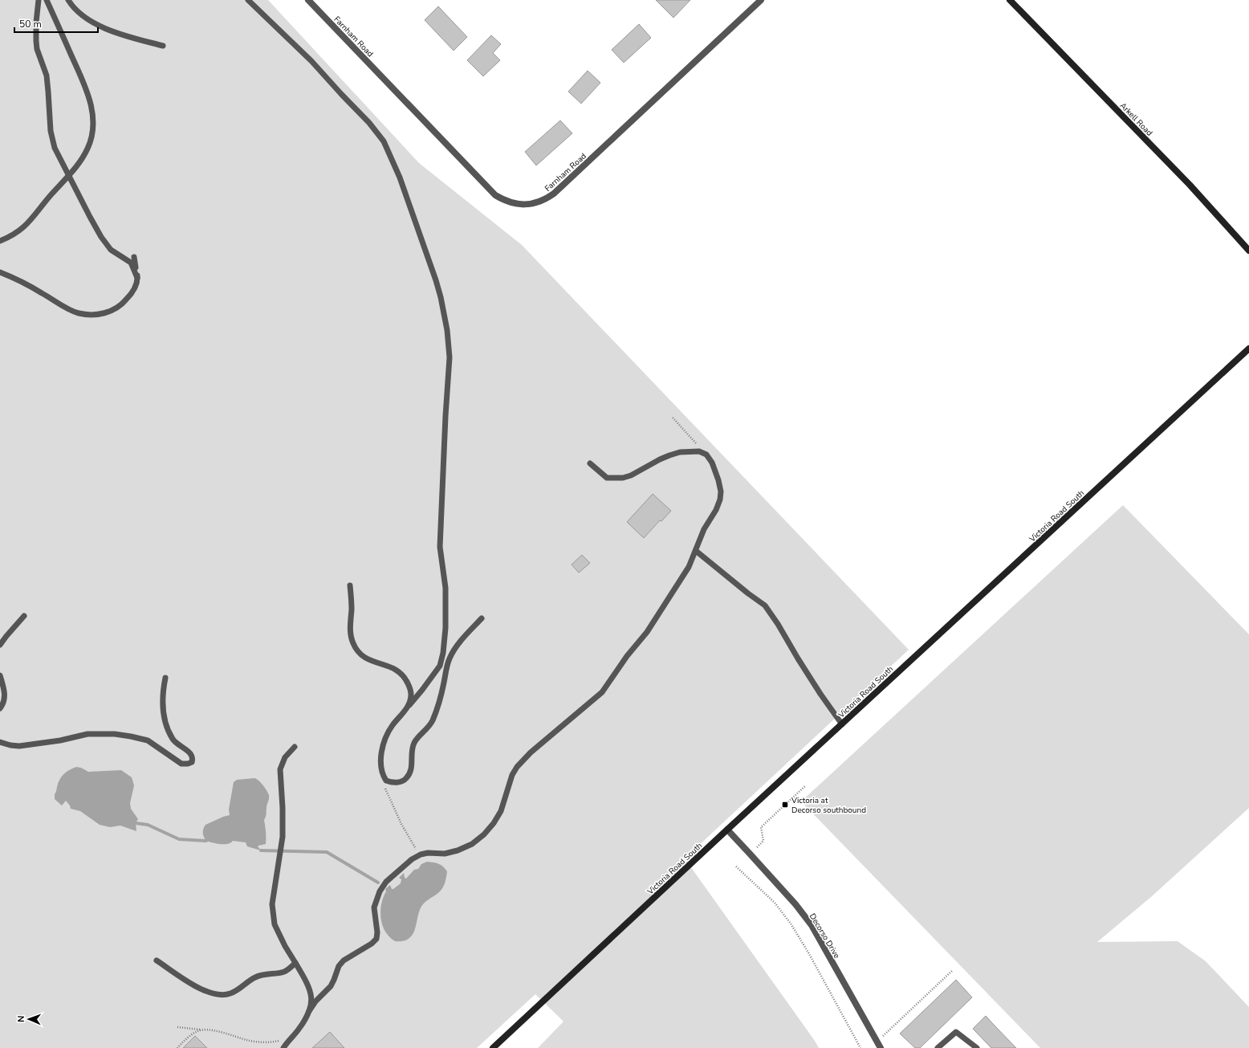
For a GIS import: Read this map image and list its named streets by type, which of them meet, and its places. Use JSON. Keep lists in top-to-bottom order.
{
  "streets": {
    "main road": ["Arkell Road", "Victoria Road South"],
    "street": ["Farnham Road", "Decorso Drive"]
  },
  "crossings": [
    ["Victoria Road South", "Decorso Drive"]
  ],
  "places": {
    "transit": ["Victoria at Decorso southbound"]
  },
  "scale_bar": "50 m",
  "north": "left"
}
